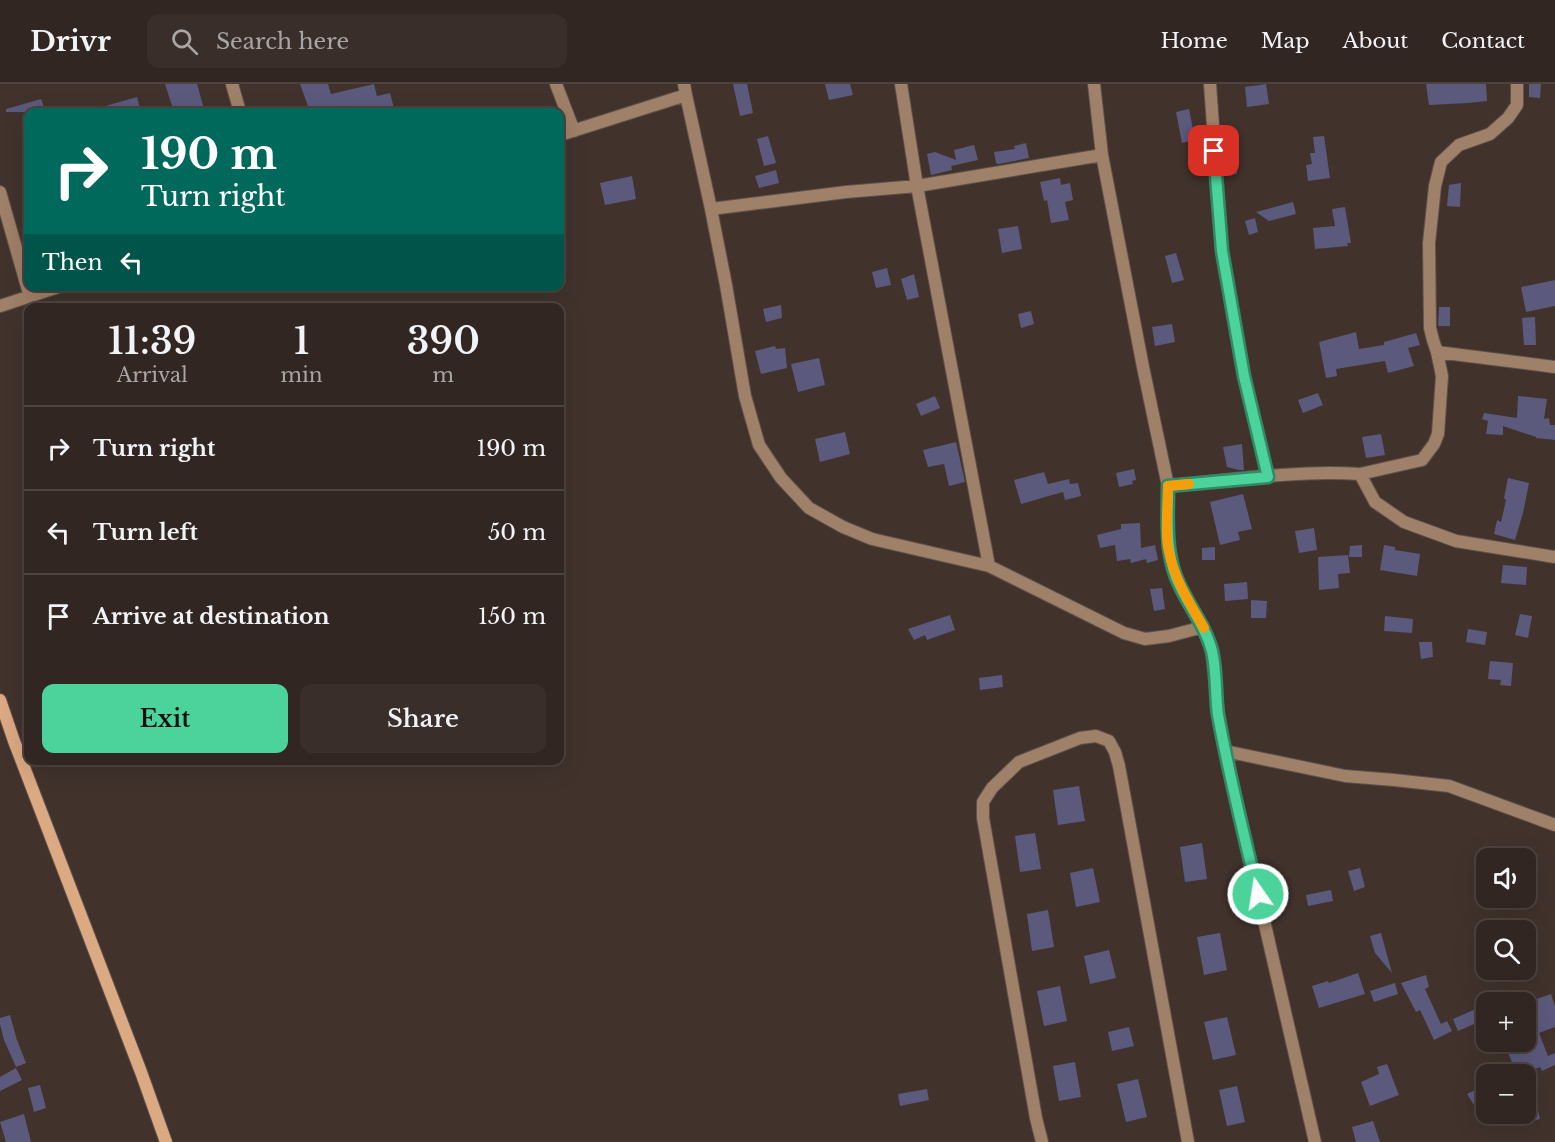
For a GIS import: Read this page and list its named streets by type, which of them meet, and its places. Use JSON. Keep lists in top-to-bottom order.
{
  "page": {
    "header": "Drivr",
    "search": "Search here",
    "nav": [
      "Home",
      "Map",
      "About",
      "Contact"
    ],
    "turn": ["190 m", "Turn right"],
    "then": "Then",
    "eta": [
      "11:39",
      "Arrival",
      "1",
      "min",
      "390",
      "m"
    ],
    "list": [
      {
        "name": "Turn right",
        "value": "190 m"
      },
      {
        "name": "Turn left",
        "value": "50 m"
      },
      {
        "name": "Arrive at destination",
        "value": "150 m"
      }
    ],
    "buttons": ["Exit", "Share"],
    "map_buttons": ["+", "−"]
  }
}
